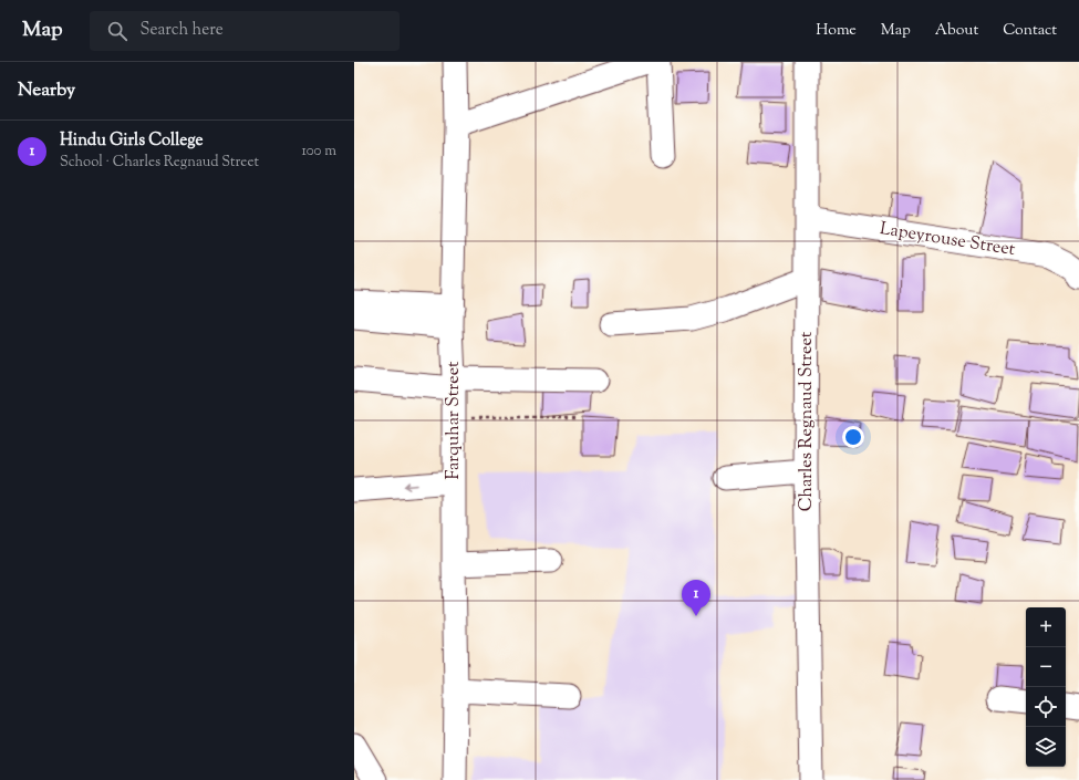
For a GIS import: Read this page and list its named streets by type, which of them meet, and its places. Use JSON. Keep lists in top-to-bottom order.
{
  "streets": {
    "street": ["Lapeyrouse Street", "Farquhar Street", "Charles Regnaud Street"]
  },
  "crossings": [
    ["Lapeyrouse Street", "Charles Regnaud Street"]
  ],
  "page": {
    "header": "Map",
    "search": "Search here",
    "nav": [
      "Home",
      "Map",
      "About",
      "Contact"
    ],
    "heading": "Nearby",
    "list": [
      {
        "mark": "1",
        "name": "Hindu Girls College",
        "note": "School · Charles Regnaud Street",
        "value": "100 m"
      }
    ],
    "pins": "1",
    "map_buttons": ["+", "−"]
  }
}
